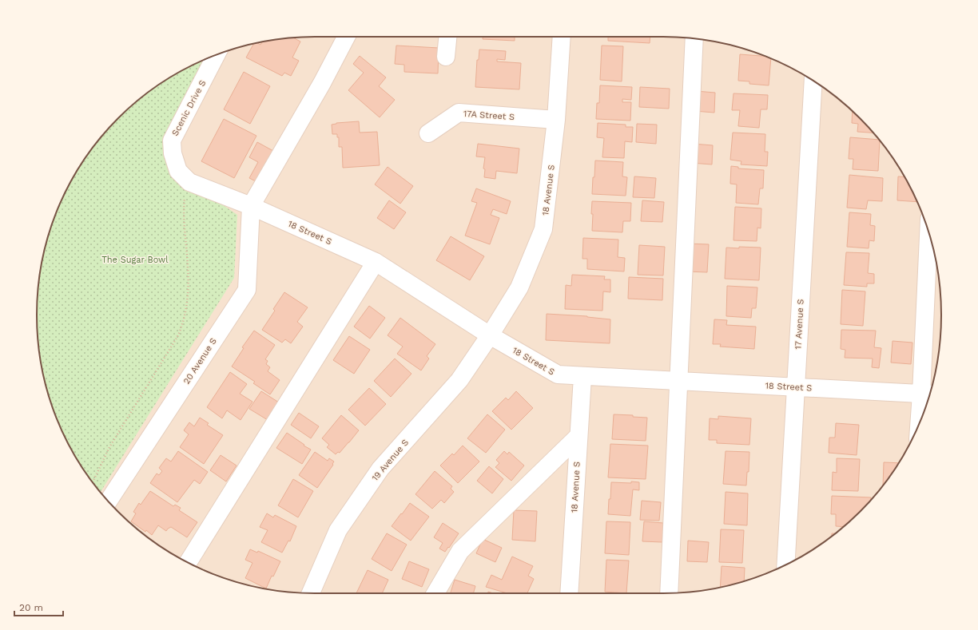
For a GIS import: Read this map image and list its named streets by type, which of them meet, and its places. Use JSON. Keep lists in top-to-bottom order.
{
  "streets": {
    "street": [
      "Scenic Drive S",
      "17A Street S",
      "18 Avenue S",
      "18 Street S",
      "17 Avenue S",
      "20 Avenue S",
      "19 Avenue S"
    ]
  },
  "crossings": [
    ["Scenic Drive S", "18 Street S"],
    ["17A Street S", "18 Avenue S"],
    ["18 Avenue S", "18 Street S"],
    ["18 Avenue S", "19 Avenue S"],
    ["18 Street S", "17 Avenue S"],
    ["18 Street S", "20 Avenue S"],
    ["18 Street S", "19 Avenue S"]
  ],
  "parks": ["The Sugar Bowl"],
  "scale_bar": "20 m"
}
